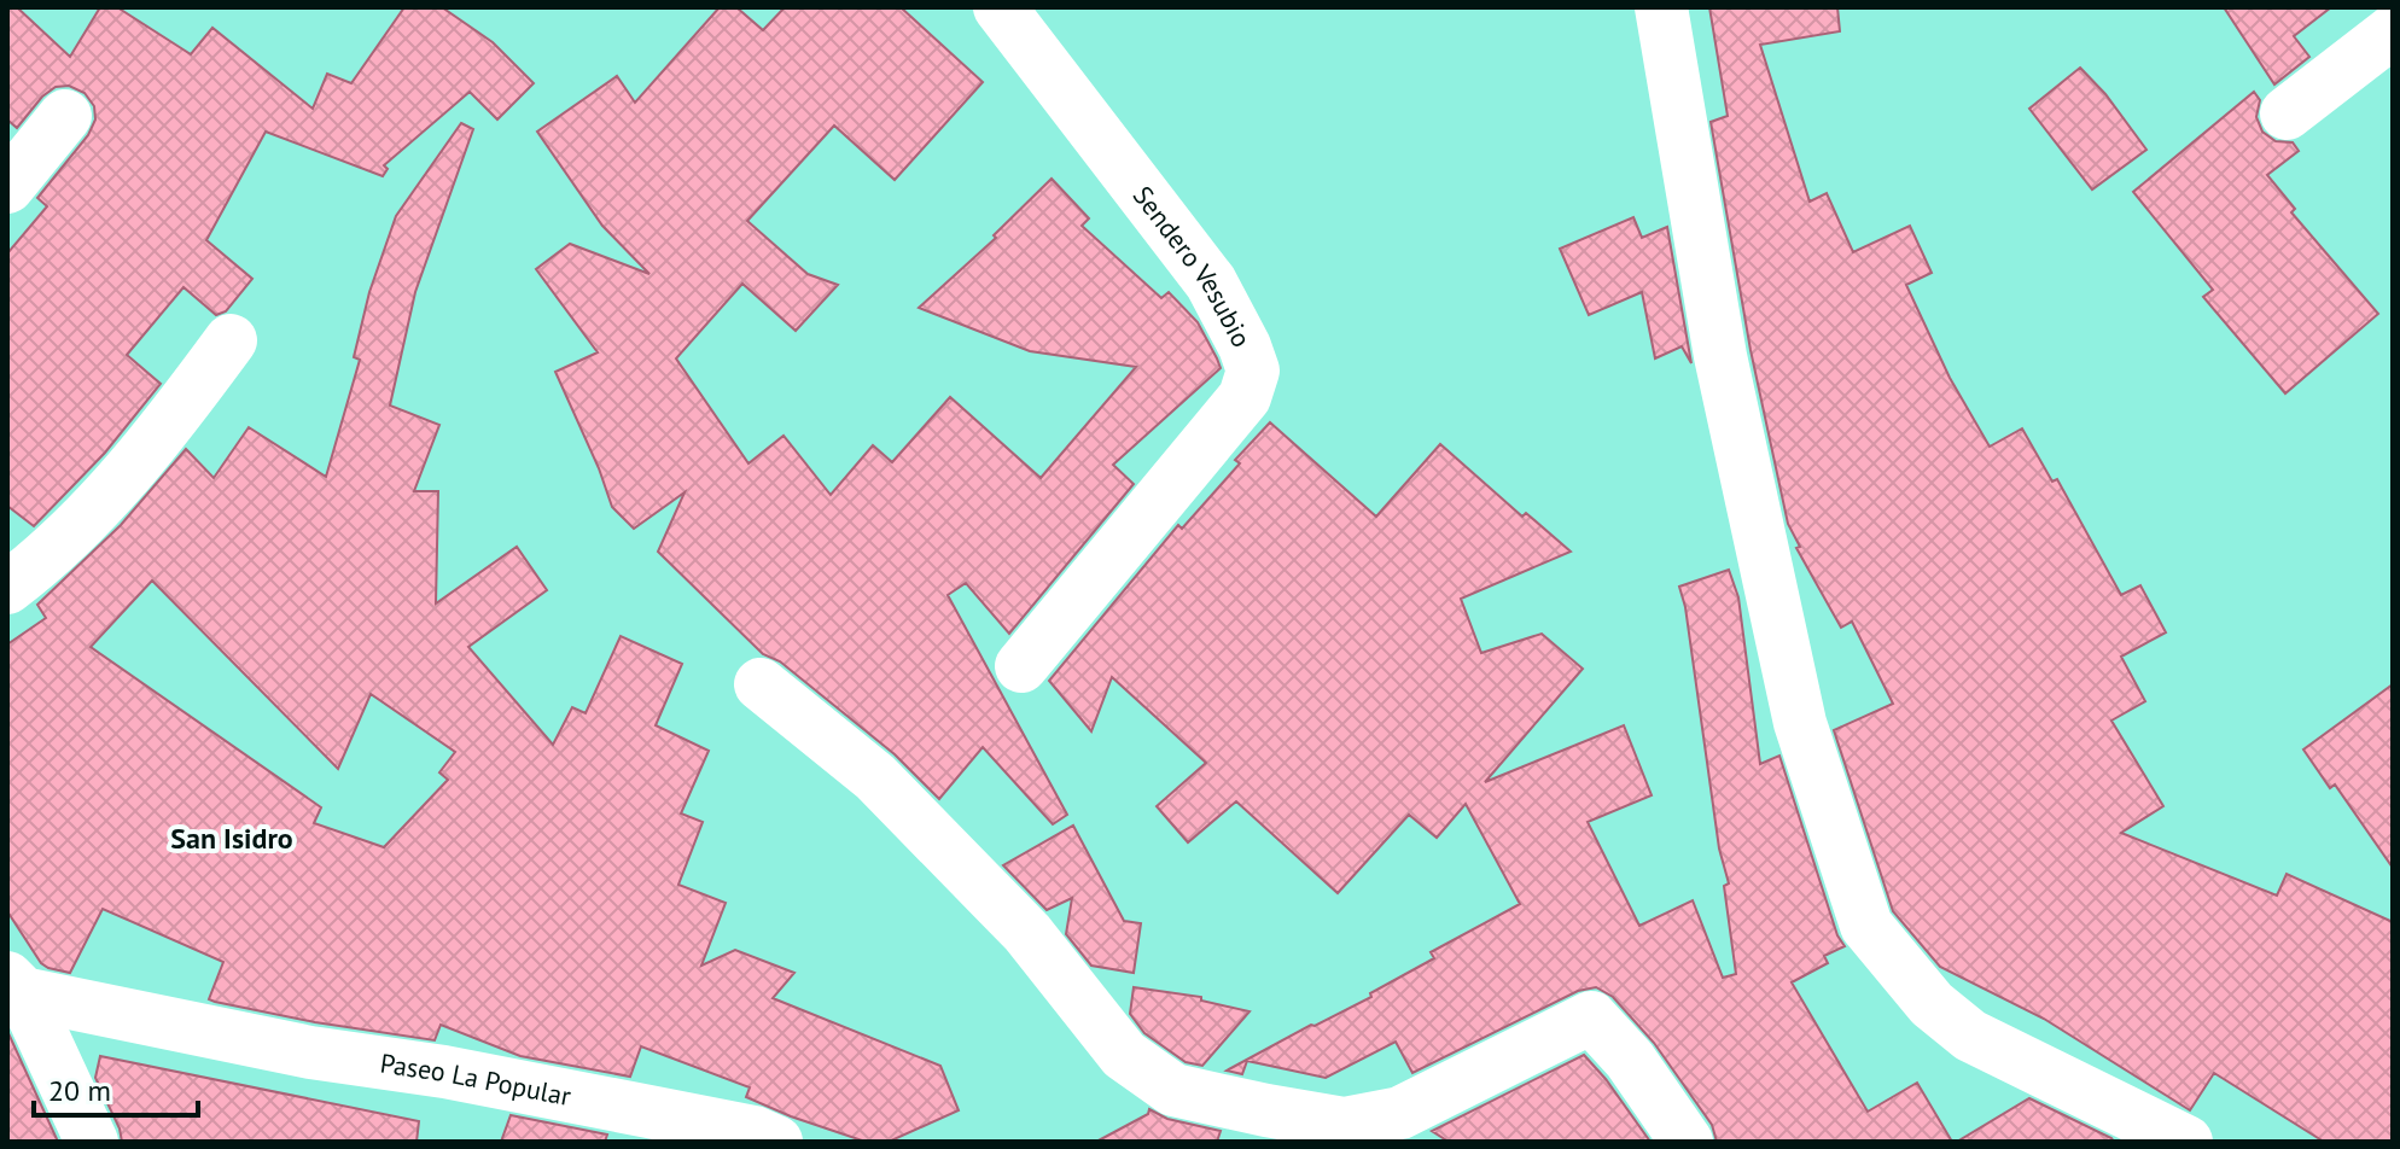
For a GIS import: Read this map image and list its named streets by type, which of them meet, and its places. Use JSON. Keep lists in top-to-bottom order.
{
  "streets": {
    "street": ["Sendero Vesubio", "Paseo La Popular"]
  },
  "districts": ["San Isidro"],
  "scale_bar": "20 m"
}
